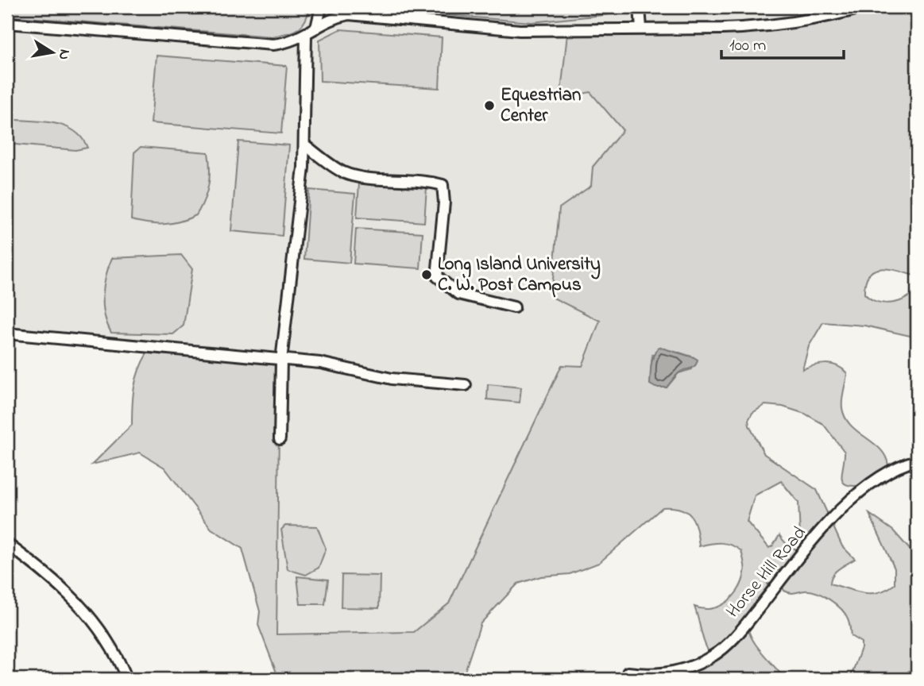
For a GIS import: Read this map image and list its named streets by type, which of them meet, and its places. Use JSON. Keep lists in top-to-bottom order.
{
  "streets": {
    "street": ["Horse Hill Road"]
  },
  "places": ["Equestrian Center", "Long Island University C. W. Post Campus"],
  "scale_bar": "100 m",
  "north": "right"
}
